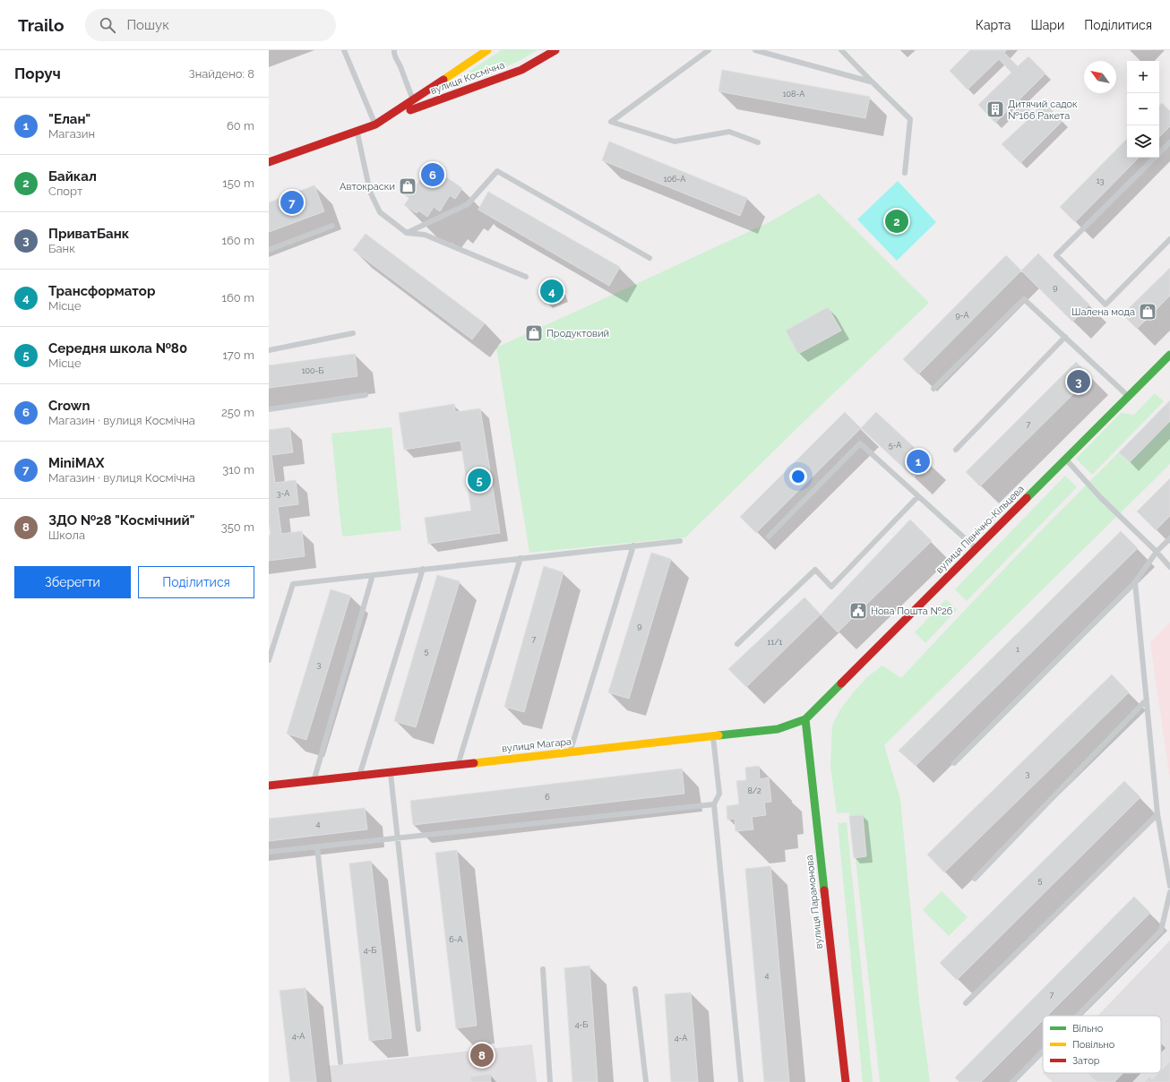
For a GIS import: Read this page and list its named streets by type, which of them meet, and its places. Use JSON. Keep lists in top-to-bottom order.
{
  "streets": {
    "street": [
      "вулиця Космічна",
      "вулиця Північно-Кільцева",
      "вулиця Магара",
      "вулиця Парамонова"
    ]
  },
  "crossings": [
    ["вулиця Північно-Кільцева", "вулиця Магара"],
    ["вулиця Північно-Кільцева", "вулиця Парамонова"],
    ["вулиця Магара", "вулиця Парамонова"]
  ],
  "places": {
    "building": ["Дитячий садок №166 Ракета"],
    "shop": ["Автокраски", "Шалена мода", "Продуктовий"],
    "public building": ["Нова Пошта №26"]
  },
  "house_numbers": [
    "108-А",
    "106-А",
    "13",
    "9",
    "9-А",
    "100-Б",
    "7",
    "5-А",
    "3-А",
    "9",
    "7",
    "11/1",
    "1",
    "5",
    "3",
    "3",
    "8/2",
    "6",
    "4",
    "5",
    "6-А",
    "4-Б",
    "4",
    "7",
    "4-Б",
    "4-А",
    "4-А"
  ],
  "legend": ["Вільно", "Повільно", "Затор"],
  "north": "top left",
  "page": {
    "header": "Trailo",
    "search": "Пошук",
    "nav": ["Карта", "Шари", "Поділитися"],
    "heading": ["Поруч", "Знайдено: 8"],
    "map_buttons": ["+", "−"],
    "list": [
      {
        "mark": "1",
        "name": "\"Елан\"",
        "note": "Магазин",
        "value": "60 m"
      },
      {
        "mark": "2",
        "name": "Байкал",
        "note": "Спорт",
        "value": "150 m"
      },
      {
        "mark": "3",
        "name": "ПриватБанк",
        "note": "Банк",
        "value": "160 m"
      },
      {
        "mark": "4",
        "name": "Трансформатор",
        "note": "Місце",
        "value": "160 m"
      },
      {
        "mark": "5",
        "name": "Середня школа №80",
        "note": "Місце",
        "value": "170 m"
      },
      {
        "mark": "6",
        "name": "Crown",
        "note": "Магазин · вулиця Космічна",
        "value": "250 m"
      },
      {
        "mark": "7",
        "name": "MiniMAX",
        "note": "Магазин · вулиця Космічна",
        "value": "310 m"
      },
      {
        "mark": "8",
        "name": "ЗДО №28 \"Космічний\"",
        "note": "Школа",
        "value": "350 m"
      }
    ],
    "pins": [
      "6",
      "7",
      "2",
      "4",
      "3",
      "1",
      "5",
      "8"
    ],
    "buttons": ["Зберегти", "Поділитися"]
  }
}
